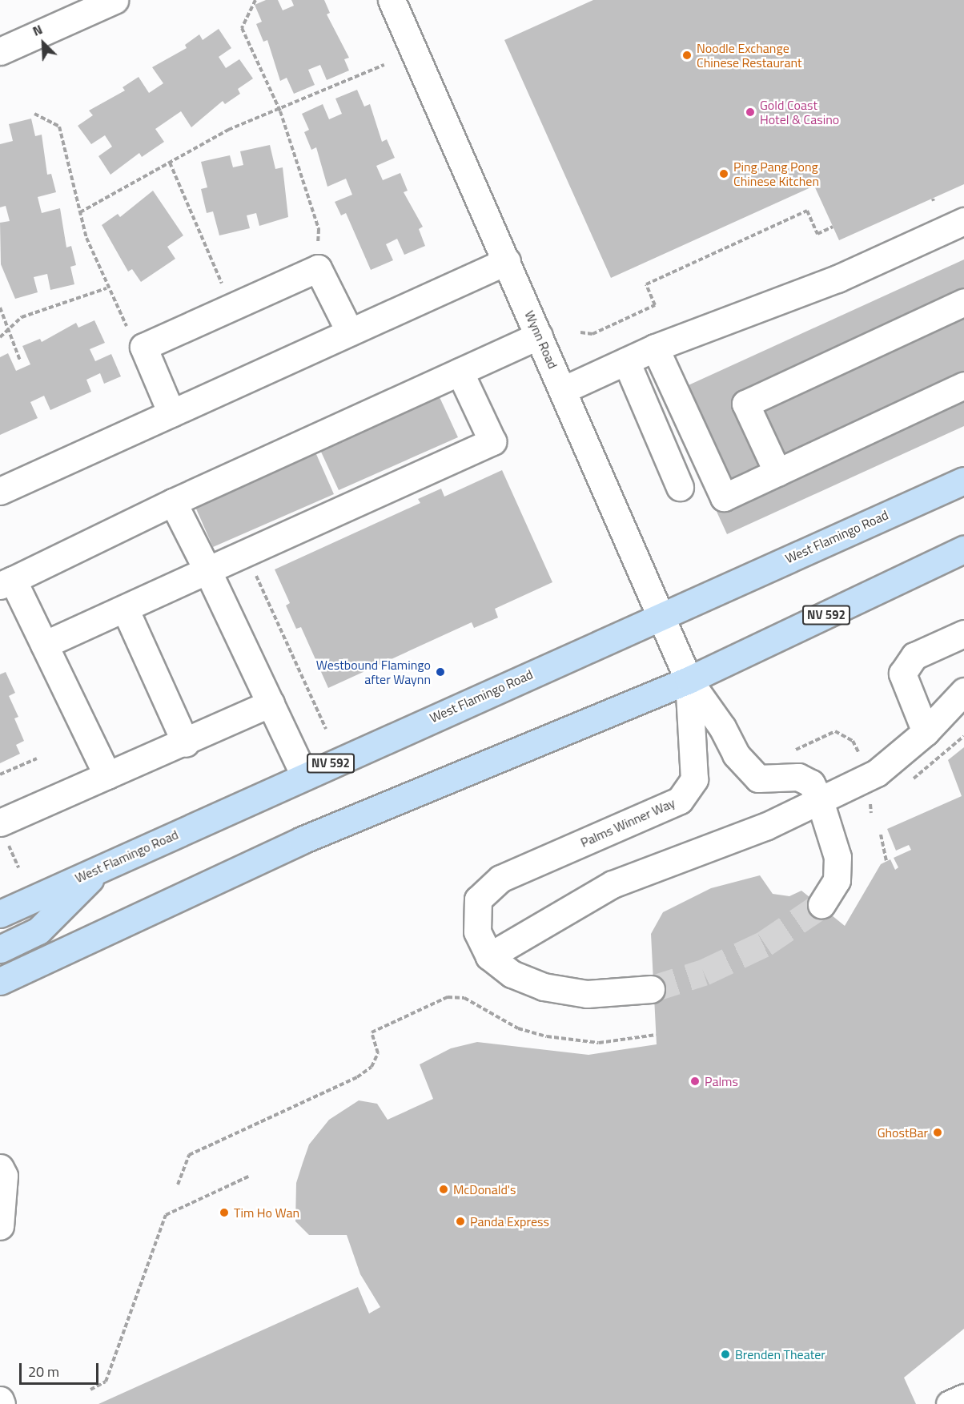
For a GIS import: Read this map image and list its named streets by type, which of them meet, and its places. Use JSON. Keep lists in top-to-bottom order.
{
  "streets": {
    "main road": ["West Flamingo Road", "NV 592"],
    "street": ["Wynn Road", "Palms Winner Way"]
  },
  "crossings": [
    ["Wynn Road", "West Flamingo Road"],
    ["Wynn Road", "NV 592"],
    ["Wynn Road", "Palms Winner Way"],
    ["NV 592", "Palms Winner Way"]
  ],
  "places": [
    "Noodle Exchange Chinese Restaurant",
    "Gold Coast Hotel & Casino",
    "Ping Pang Pong Chinese Kitchen",
    "Westbound Flamingo after Waynn",
    "Palms",
    "GhostBar",
    "McDonald's",
    "Tim Ho Wan",
    "Panda Express",
    "Brenden Theater"
  ],
  "scale_bar": "20 m",
  "north": "top left"
}
